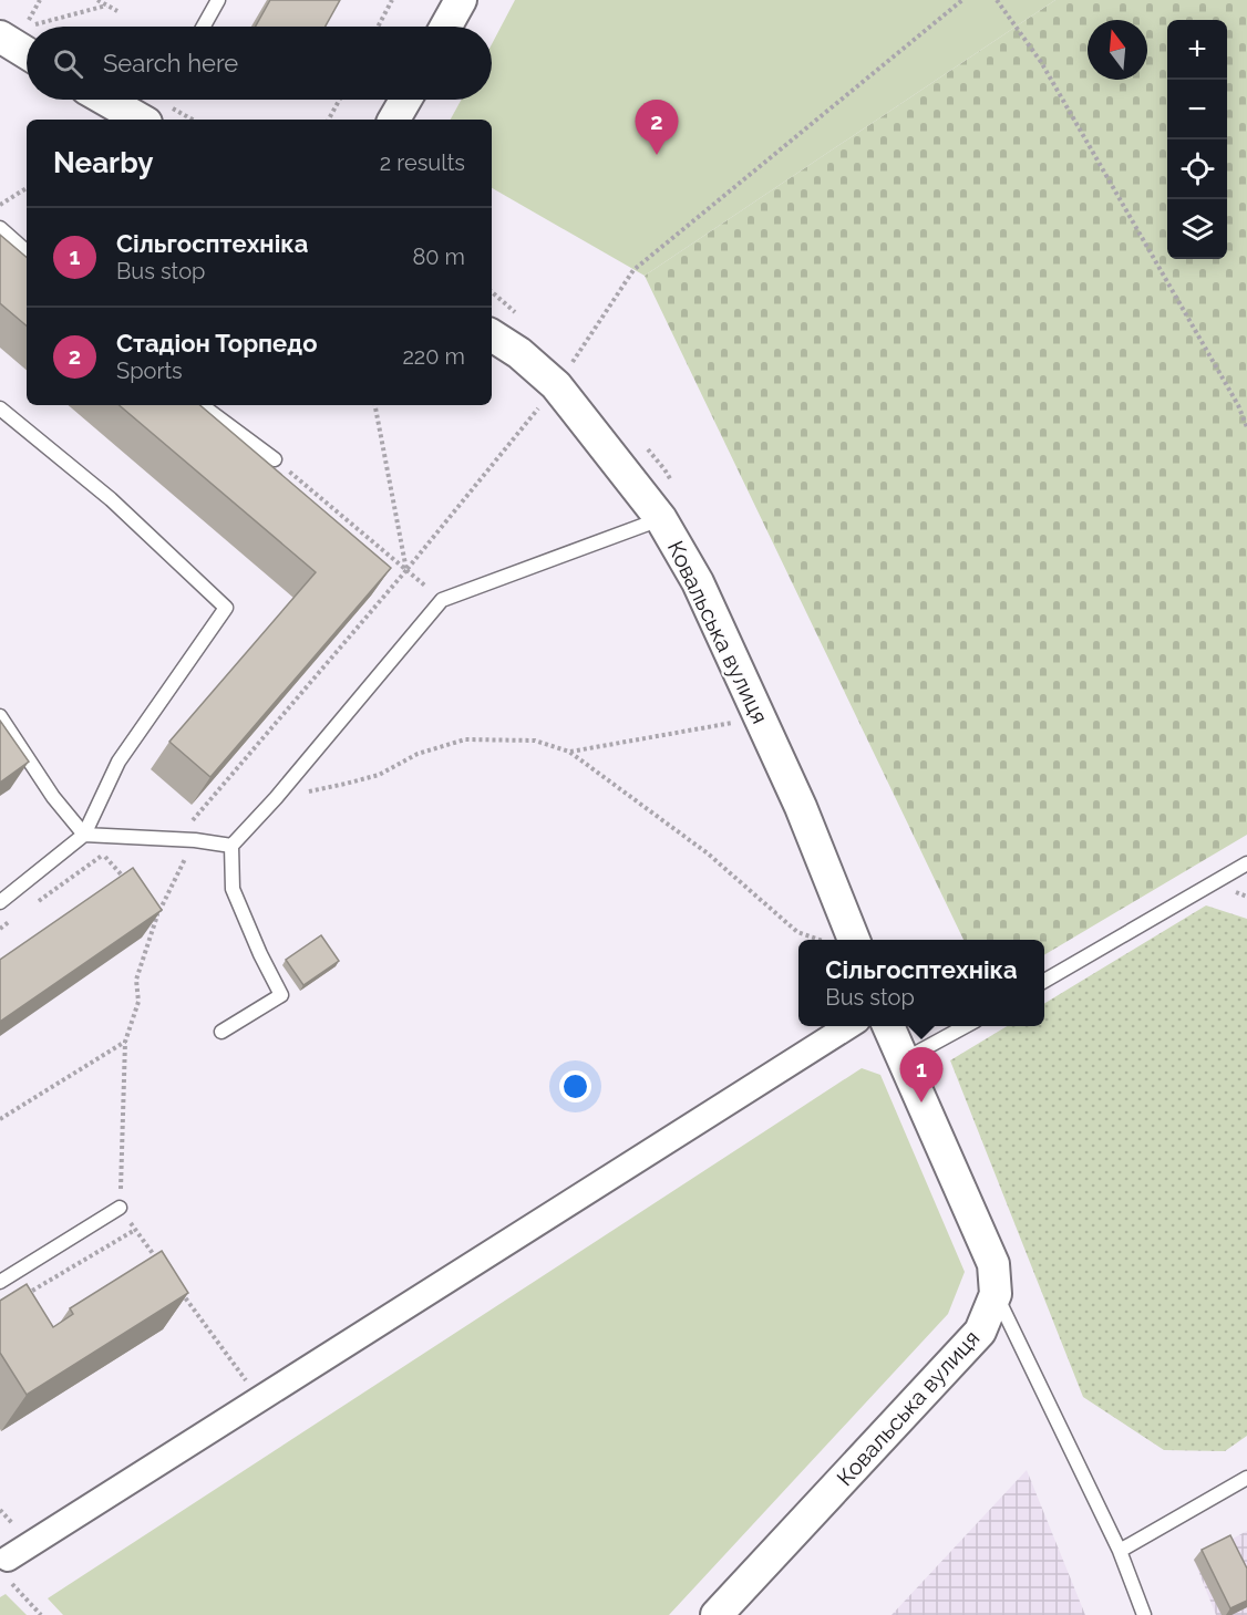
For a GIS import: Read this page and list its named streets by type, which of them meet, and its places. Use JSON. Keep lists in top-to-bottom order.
{
  "streets": {
    "street": ["Ковальська вулиця"]
  },
  "north": "top",
  "page": {
    "map_buttons": ["+", "−"],
    "search": "Search here",
    "pins": ["2", "1"],
    "heading": ["Nearby", "2 results"],
    "list": [
      {
        "mark": "1",
        "name": "Сільгосптехніка",
        "note": "Bus stop",
        "value": "80 m"
      },
      {
        "mark": "2",
        "name": "Стадіон Торпедо",
        "note": "Sports",
        "value": "220 m"
      }
    ],
    "popup": ["Сільгосптехніка", "Bus stop"]
  }
}
